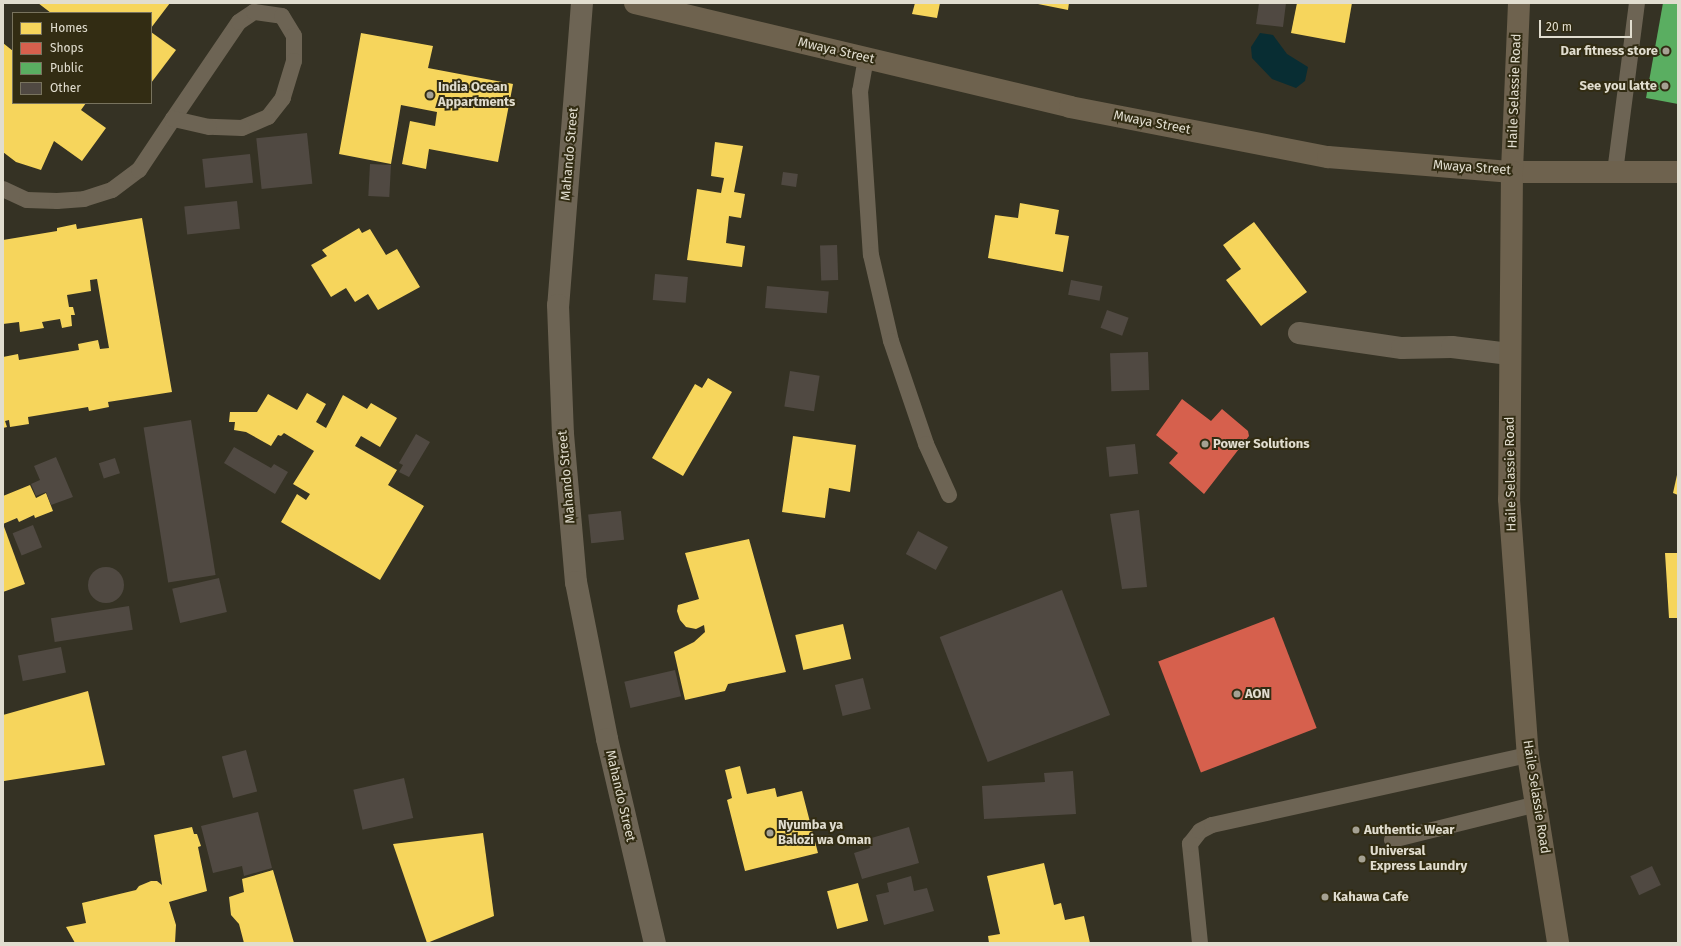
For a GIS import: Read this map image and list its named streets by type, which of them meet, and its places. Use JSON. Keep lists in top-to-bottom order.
{
  "streets": {
    "street": ["Mwaya Street", "Haile Selassie Road", "Mahando Street"]
  },
  "crossings": [
    ["Mwaya Street", "Haile Selassie Road"]
  ],
  "places": [
    "Dar fitness store",
    "See you latte",
    "India Ocean Appartments",
    "Power Solutions",
    "AON",
    "Authentic Wear",
    "Nyumba ya Balozi wa Oman",
    "Universal Express Laundry",
    "Kahawa Cafe"
  ],
  "legend": [
    "Homes",
    "Shops",
    "Public",
    "Other"
  ],
  "scale_bar": "20 m"
}
